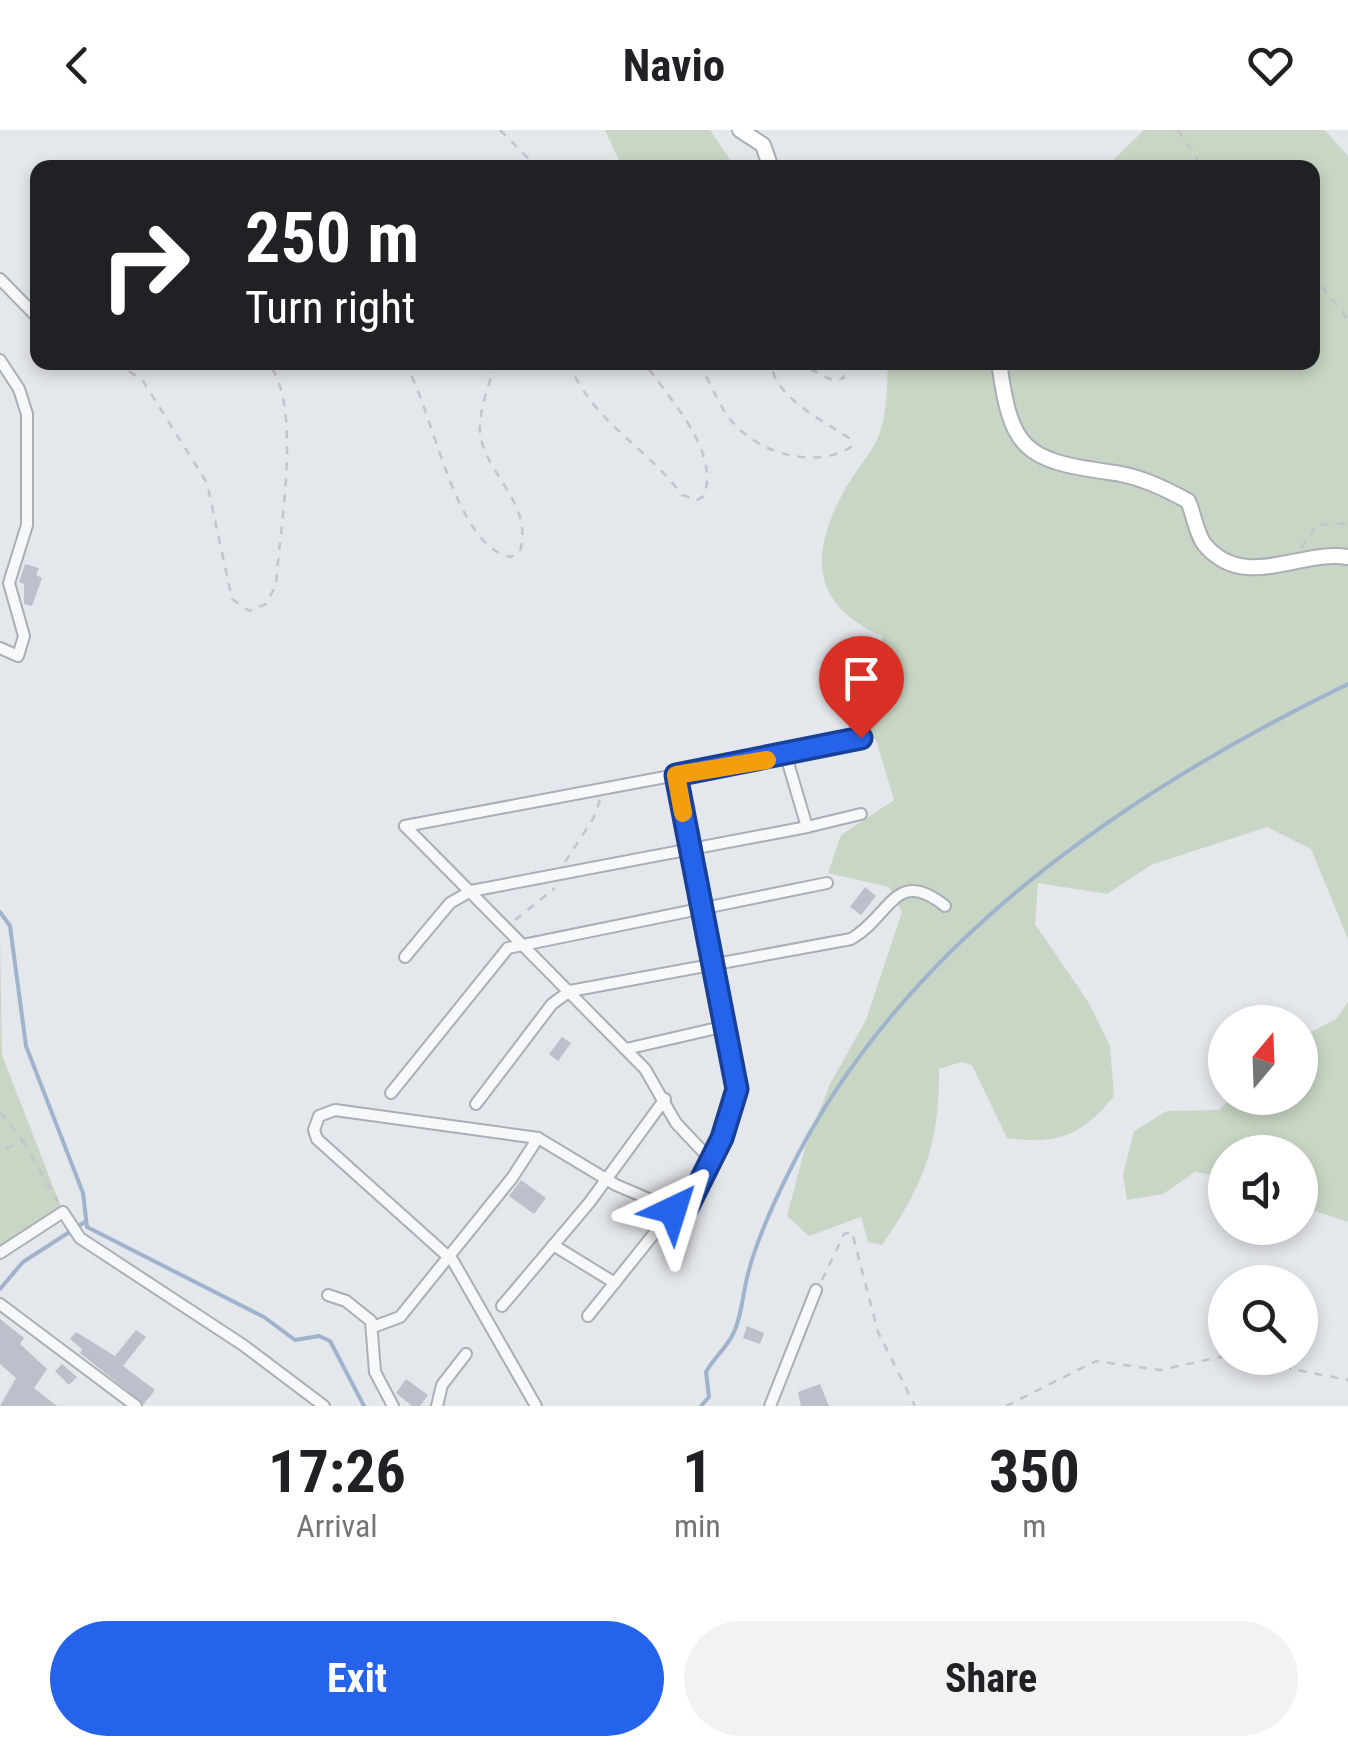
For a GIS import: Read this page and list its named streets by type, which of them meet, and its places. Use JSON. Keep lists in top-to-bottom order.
{
  "north": "top",
  "page": {
    "header": "Navio",
    "turn": ["250 m", "Turn right"],
    "eta": [
      "17:26",
      "Arrival",
      "1",
      "min",
      "350",
      "m"
    ],
    "buttons": ["Exit", "Share"]
  }
}
